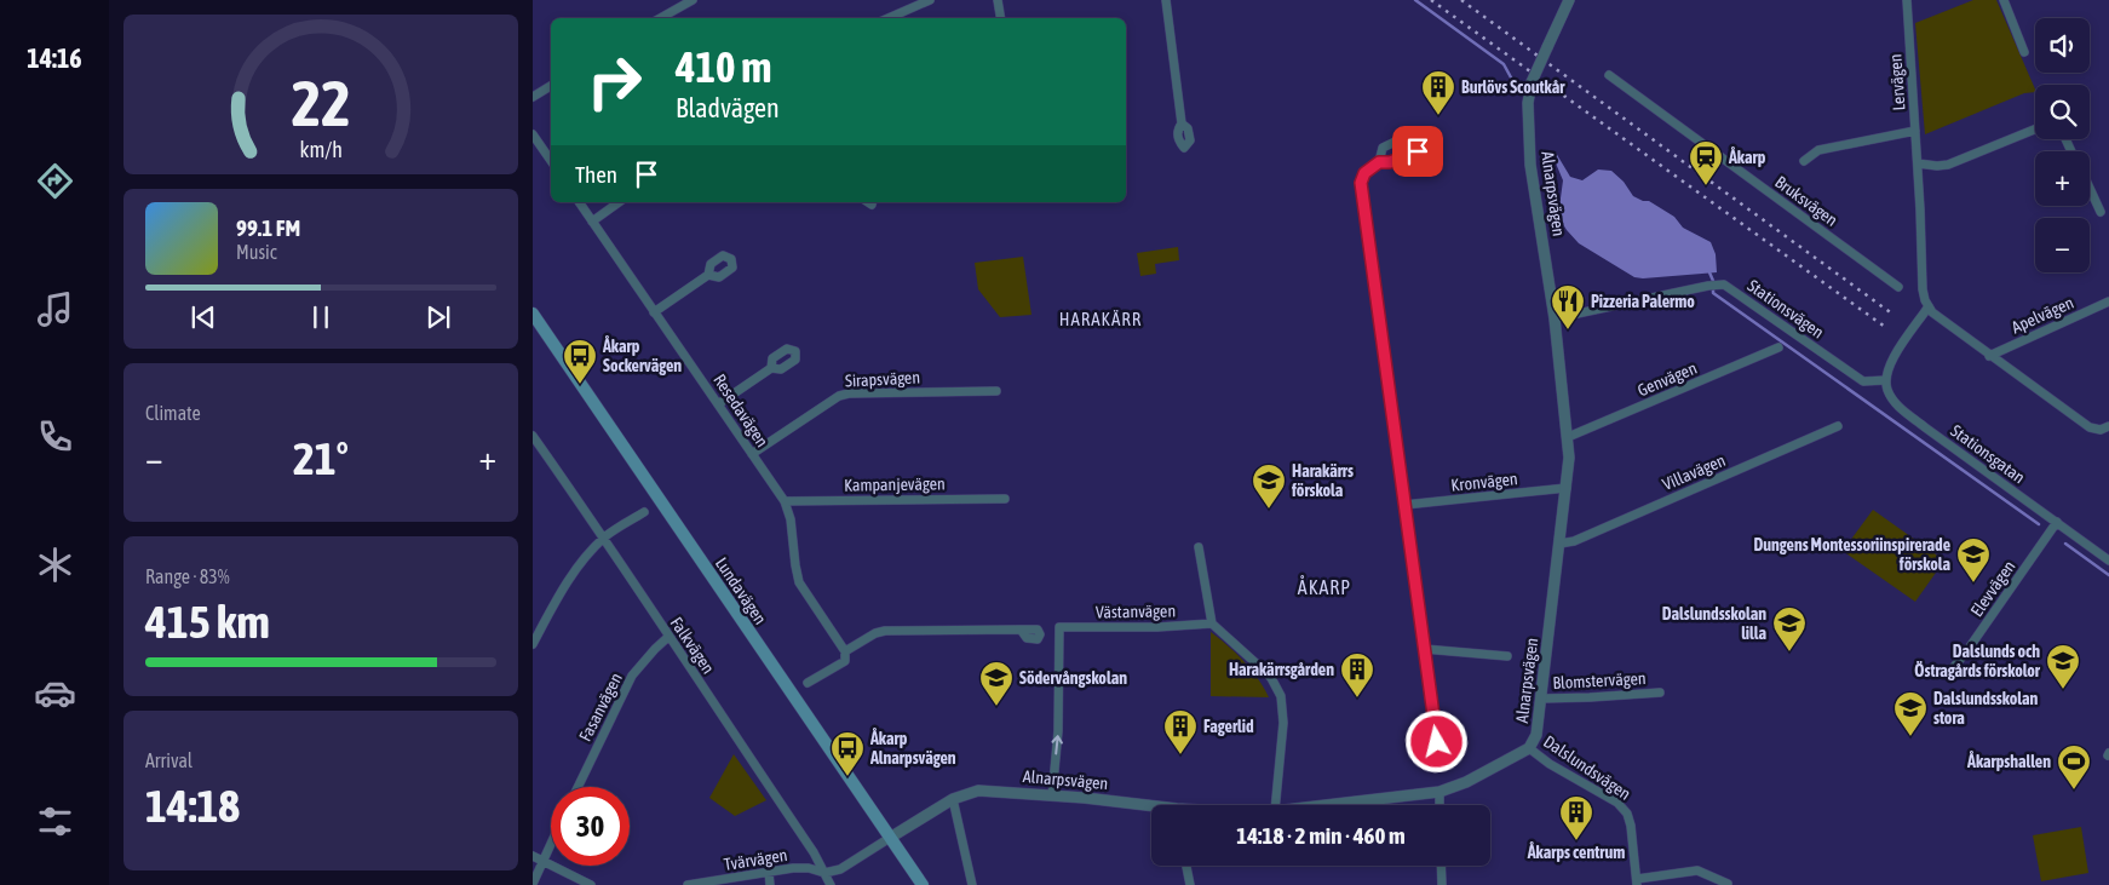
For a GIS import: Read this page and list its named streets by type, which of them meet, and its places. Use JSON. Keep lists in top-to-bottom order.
{
  "streets": {
    "main road": ["Lundavägen"],
    "street": [
      "Lervägen",
      "Alnarpsvägen",
      "Bruksvägen",
      "Stationsvägen",
      "Apelvägen",
      "Sirapsvägen",
      "Genvägen",
      "Resedavägen",
      "Stationsgatan",
      "Villavägen",
      "Kronvägen",
      "Kampanjevägen",
      "Elevvägen",
      "Västanvägen",
      "Falkvägen",
      "Blomstervägen",
      "Fasanvägen",
      "Dalslundsvägen",
      "Tvärvägen"
    ]
  },
  "crossings": [
    ["Alnarpsvägen", "Stationsvägen"],
    ["Alnarpsvägen", "Genvägen"],
    ["Alnarpsvägen", "Villavägen"],
    ["Alnarpsvägen", "Kronvägen"],
    ["Alnarpsvägen", "Lundavägen"],
    ["Alnarpsvägen", "Västanvägen"],
    ["Alnarpsvägen", "Blomstervägen"],
    ["Alnarpsvägen", "Dalslundsvägen"],
    ["Alnarpsvägen", "Tvärvägen"],
    ["Stationsvägen", "Stationsgatan"],
    ["Sirapsvägen", "Resedavägen"],
    ["Resedavägen", "Kampanjevägen"],
    ["Stationsgatan", "Elevvägen"],
    ["Lundavägen", "Tvärvägen"],
    ["Falkvägen", "Fasanvägen"],
    ["Falkvägen", "Tvärvägen"]
  ],
  "districts": ["HARAKÄRR", "ÅKARP"],
  "places": {
    "building": [
      "Burlövs Scoutkår",
      "Harakärrsgården",
      "Fagerlid",
      "Åkarps centrum"
    ],
    "station": ["Åkarp"],
    "restaurant": ["Pizzeria Palermo"],
    "bus stop": ["Åkarp Sockervägen", "Åkarp Alnarpsvägen"],
    "school or university": [
      "Harakärrs förskola",
      "Dungens Montessoriinspirerade förskola",
      "Dalslundsskolan lilla",
      "Dalslunds och Östragårds förskolor",
      "Södervångskolan",
      "Dalslundsskolan stora"
    ],
    "sports": ["Åkarpshallen"]
  },
  "page": {
    "tabs": "14:16",
    "map_buttons": ["+", "−"],
    "turn": ["410 m", "Bladvägen"],
    "then": "Then",
    "song": ["99.1 FM", "Music"],
    "tile": [
      "Climate",
      ["Range · 83%", "415 km"],
      ["Arrival", "14:18"]
    ],
    "heat": ["−", "21°", "+"],
    "limit": "30",
    "trip": "14:18 · 2 min · 460 m",
    "gauge": ["22", "km/h"]
  }
}
